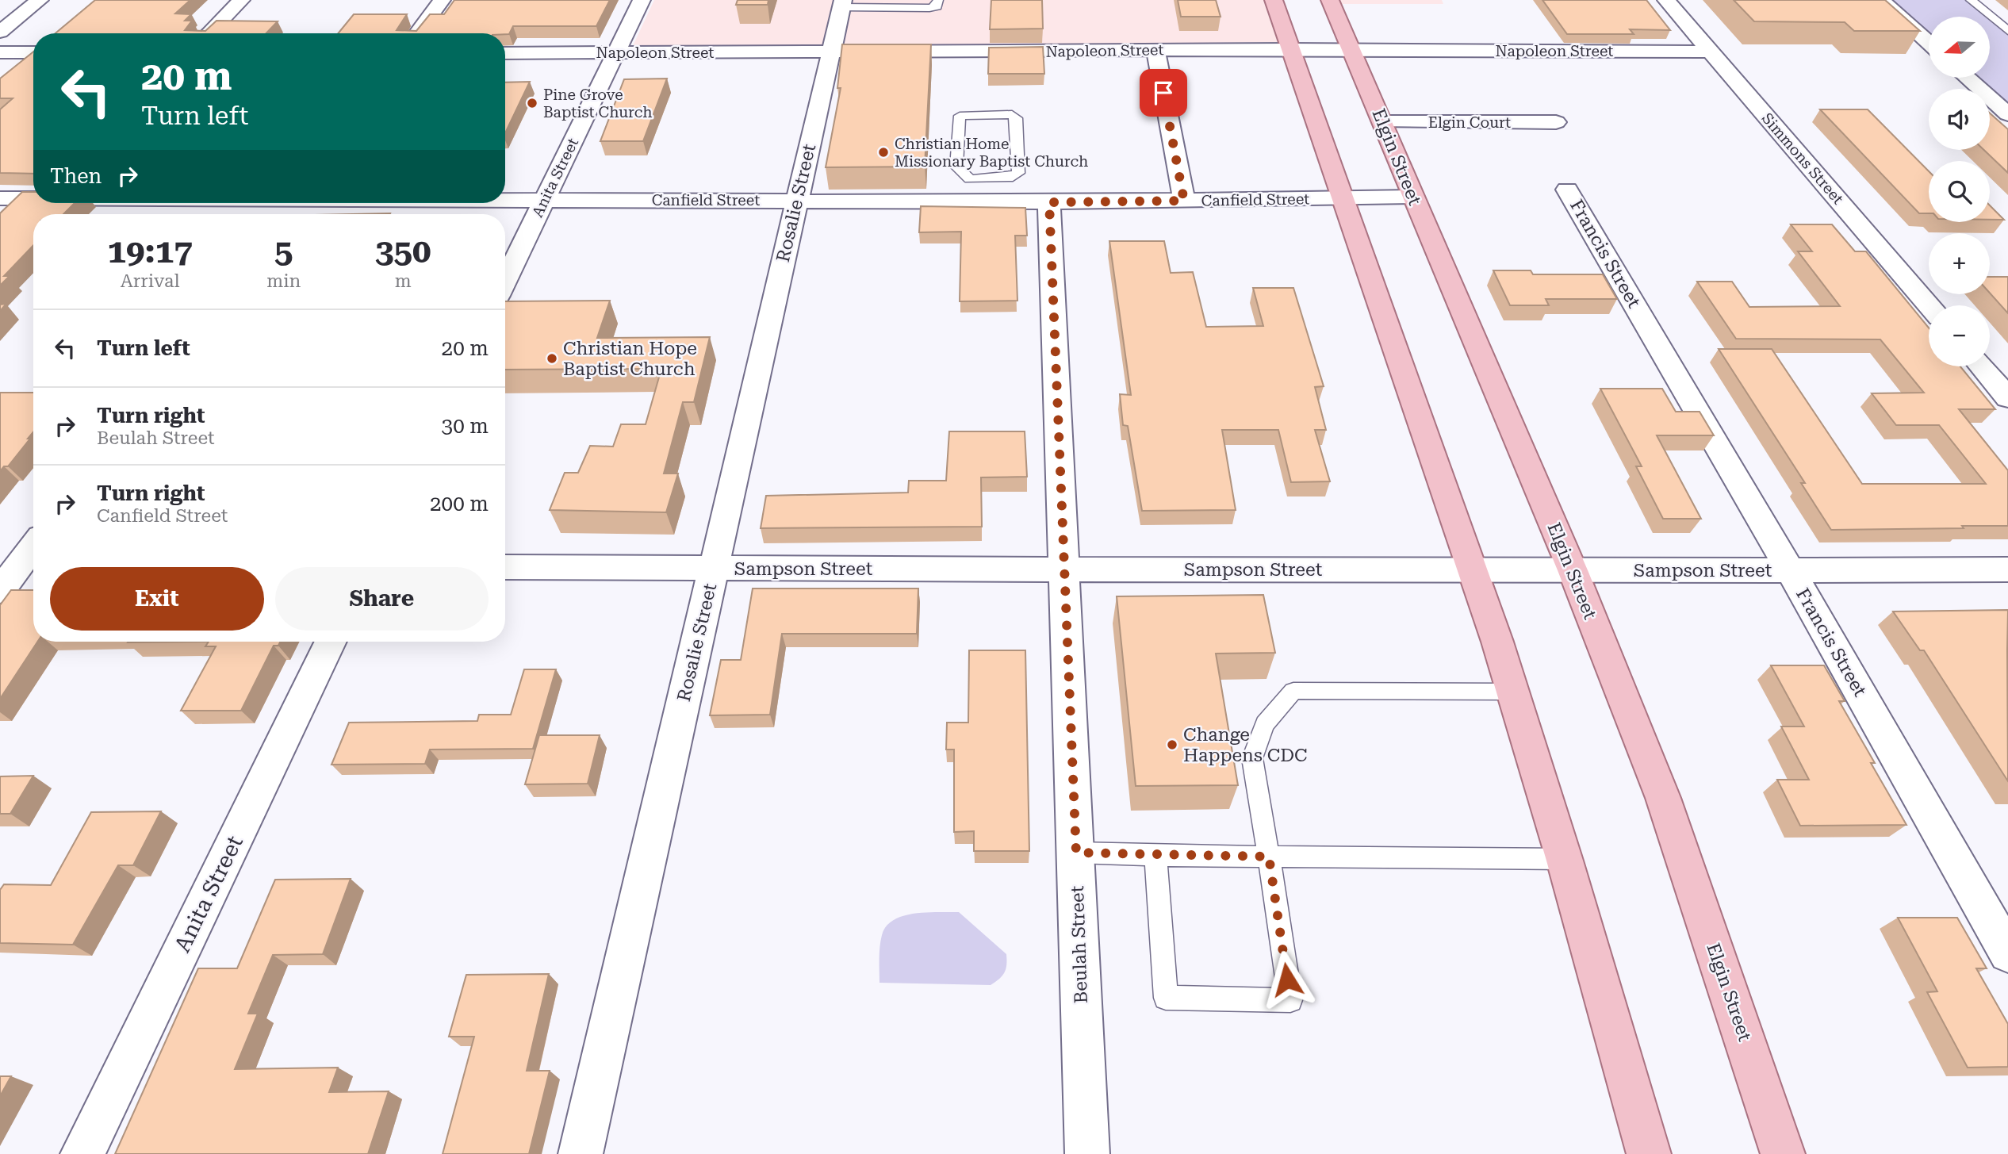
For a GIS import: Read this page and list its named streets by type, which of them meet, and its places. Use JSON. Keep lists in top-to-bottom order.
{
  "streets": {
    "main road": ["Elgin Street"],
    "street": [
      "Napoleon Street",
      "Elgin Court",
      "Simmons Street",
      "Anita Street",
      "Canfield Street",
      "Rosalie Street",
      "Francis Street",
      "Sampson Street",
      "Beulah Street"
    ]
  },
  "crossings": [
    ["Napoleon Street", "Elgin Street"],
    ["Napoleon Street", "Simmons Street"],
    ["Napoleon Street", "Anita Street"],
    ["Napoleon Street", "Rosalie Street"],
    ["Elgin Court", "Elgin Street"],
    ["Elgin Street", "Canfield Street"],
    ["Elgin Street", "Sampson Street"],
    ["Anita Street", "Canfield Street"],
    ["Canfield Street", "Rosalie Street"],
    ["Canfield Street", "Beulah Street"],
    ["Rosalie Street", "Sampson Street"],
    ["Francis Street", "Sampson Street"],
    ["Sampson Street", "Beulah Street"]
  ],
  "places": [
    "Pine Grove Baptist Church",
    "Christian Home Missionary Baptist Church",
    "Christian Hope Baptist Church",
    "Change Happens CDC"
  ],
  "north": "left",
  "page": {
    "map_buttons": ["+", "−"],
    "turn": ["20 m", "Turn left"],
    "then": "Then",
    "eta": [
      "19:17",
      "Arrival",
      "5",
      "min",
      "350",
      "m"
    ],
    "list": [
      {
        "name": "Turn left",
        "value": "20 m"
      },
      {
        "name": "Turn right",
        "note": "Beulah Street",
        "value": "30 m"
      },
      {
        "name": "Turn right",
        "note": "Canfield Street",
        "value": "200 m"
      }
    ],
    "buttons": ["Exit", "Share"]
  }
}
